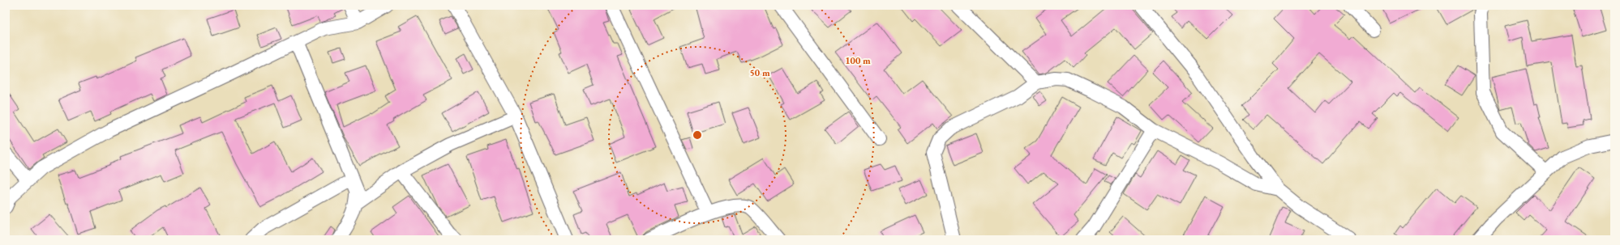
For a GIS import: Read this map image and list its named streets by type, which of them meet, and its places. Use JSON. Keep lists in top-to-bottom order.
{
  "rings": ["100 m", "50 m"]
}
